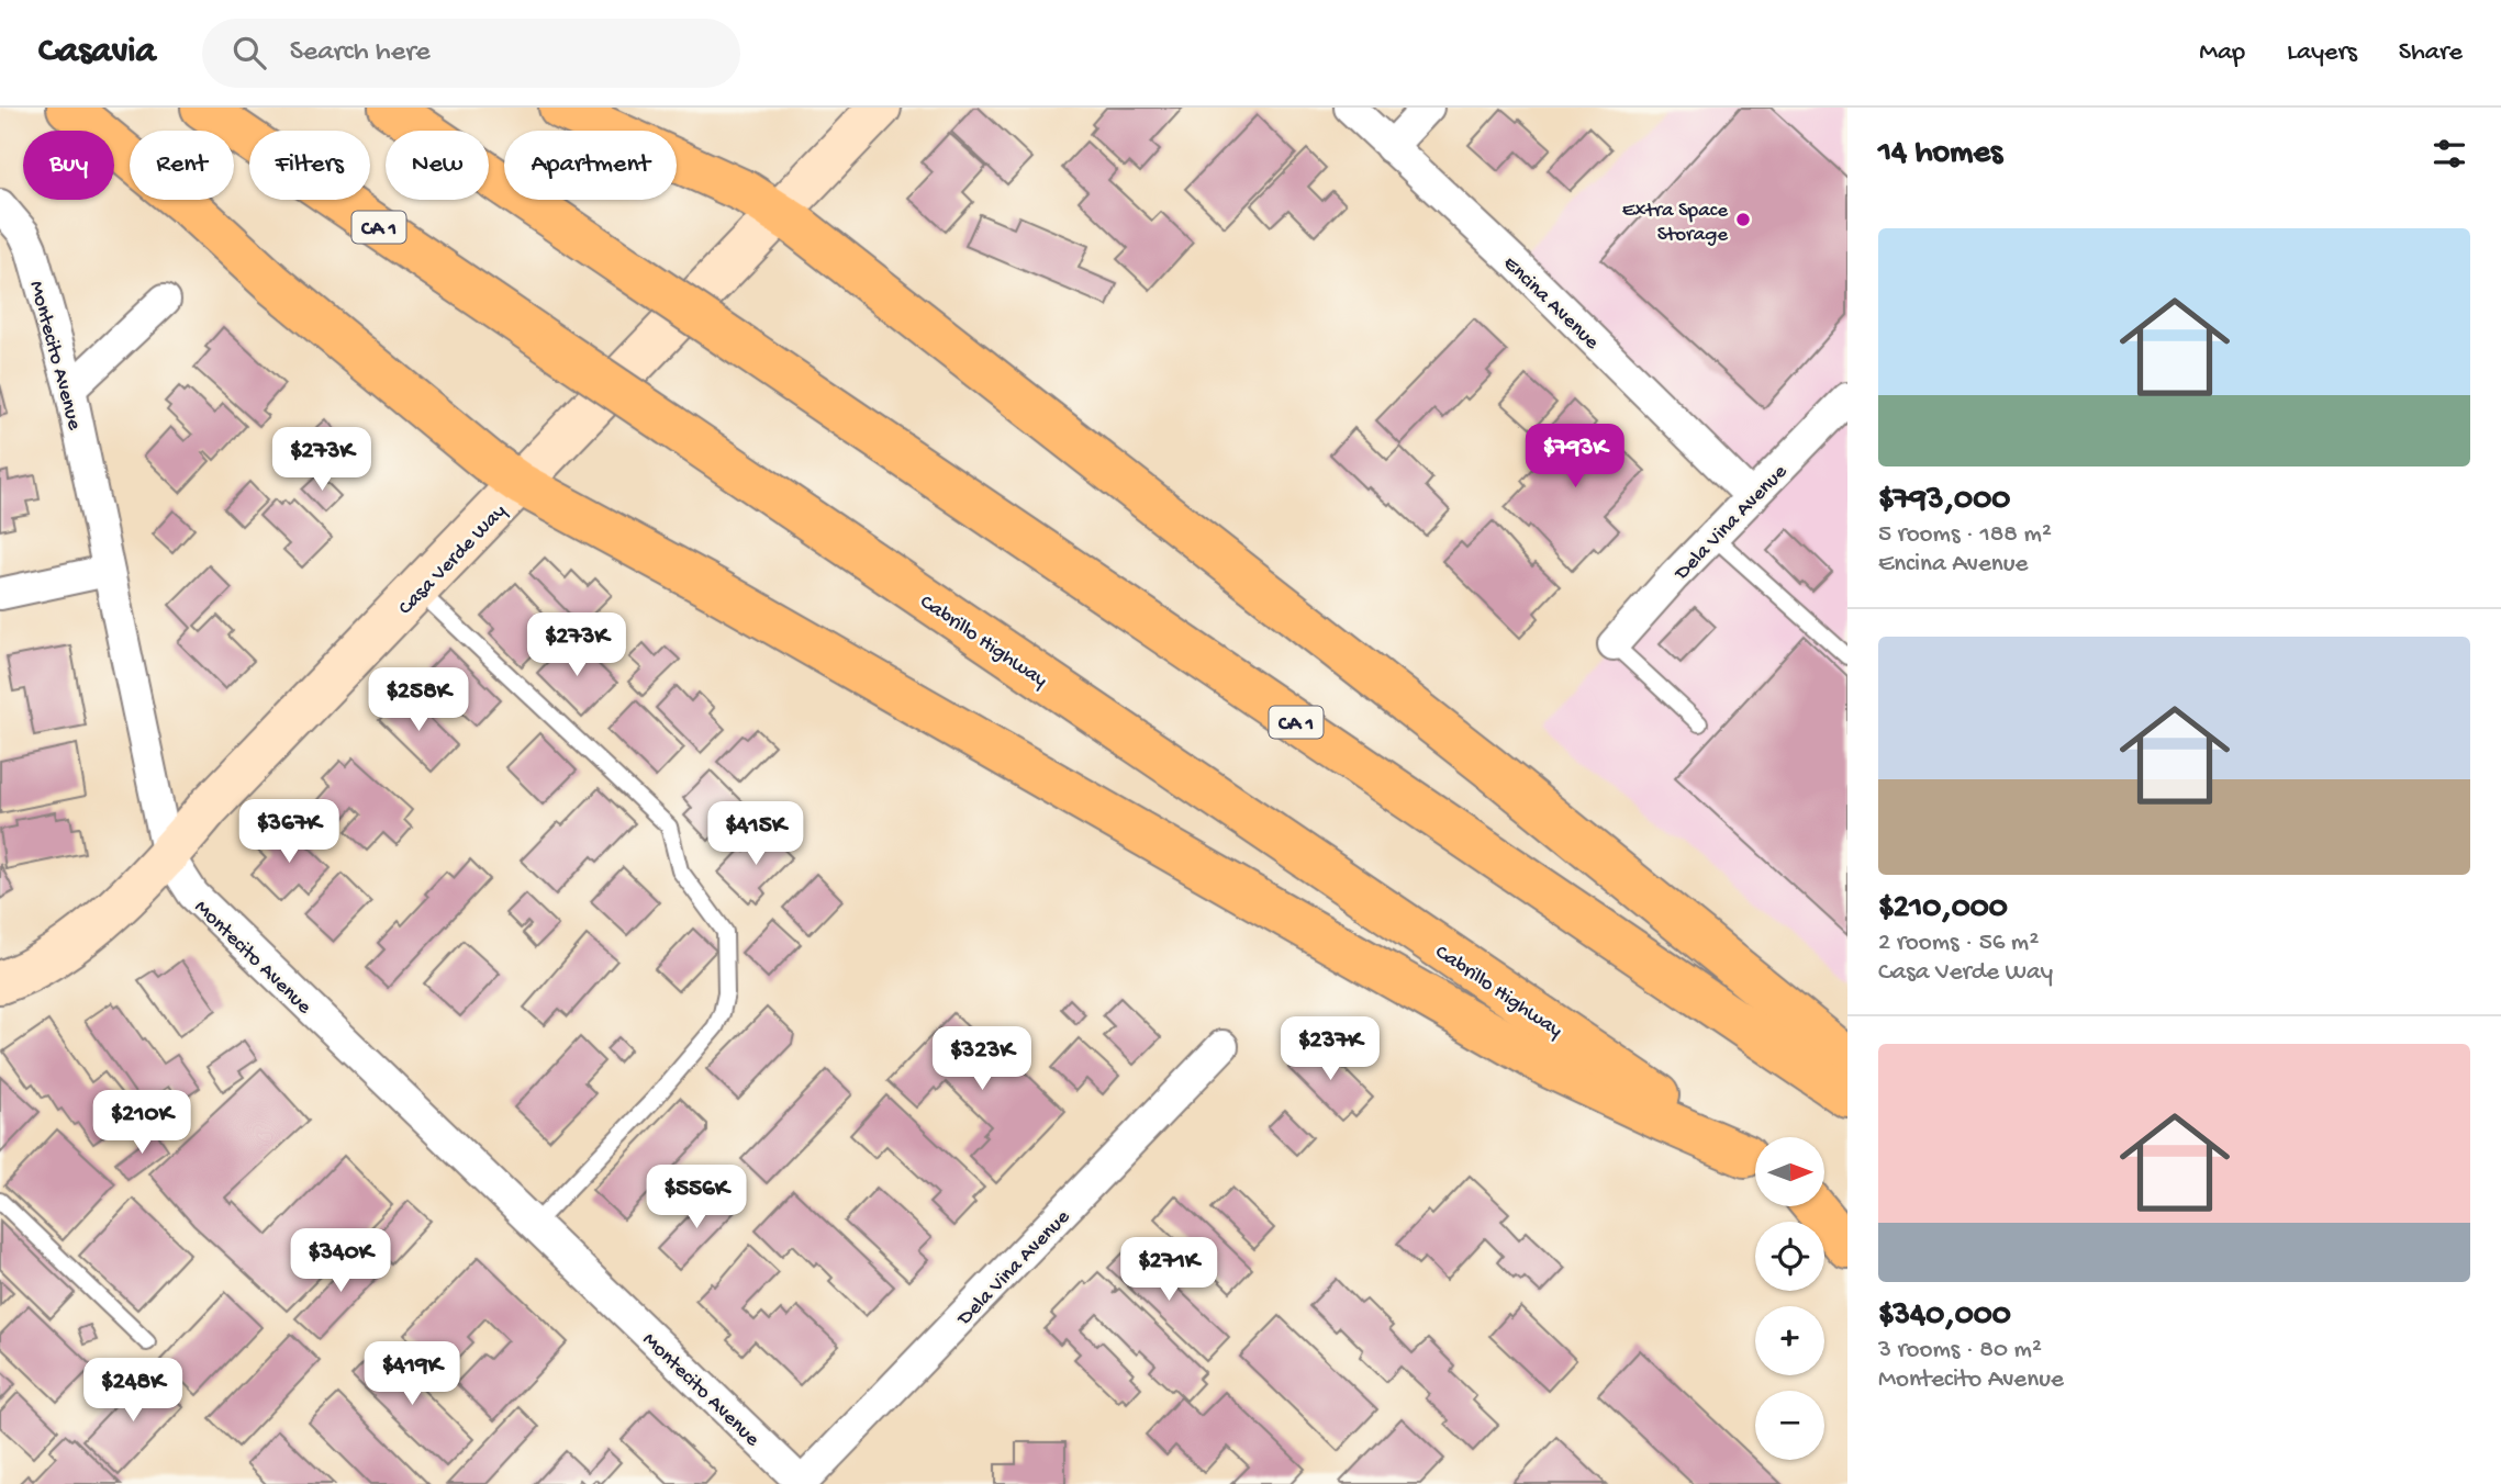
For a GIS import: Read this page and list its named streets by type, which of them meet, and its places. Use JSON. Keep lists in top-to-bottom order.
{
  "streets": {
    "highway": ["CA 1", "Cabrillo Highway"],
    "main road": ["Casa Verde Way"],
    "street": ["Encina Avenue", "Montecito Avenue", "Dela Vina Avenue"]
  },
  "crossings": [
    ["Encina Avenue", "Dela Vina Avenue"],
    ["Montecito Avenue", "Dela Vina Avenue"],
    ["Montecito Avenue", "Casa Verde Way"]
  ],
  "places": ["Extra Space Storage"],
  "north": "right",
  "page": {
    "header": "Casavia",
    "search": "Search here",
    "nav": ["Map", "Layers", "Share"],
    "heading": "14 homes",
    "chip": [
      "Buy",
      "Rent",
      "Filters",
      "New",
      "Apartment"
    ],
    "list": [
      {
        "name": "$793,000",
        "note": "5 rooms · 188 m² · Encina Avenue"
      },
      {
        "name": "$210,000",
        "note": "2 rooms · 56 m² · Casa Verde Way"
      },
      {
        "name": "$340,000",
        "note": "3 rooms · 80 m² · Montecito Avenue"
      }
    ],
    "price": [
      "$793K",
      "$273K",
      "$273K",
      "$258K",
      "$367K",
      "$415K",
      "$237K",
      "$323K",
      "$210K",
      "$556K",
      "$340K",
      "$271K",
      "$419K",
      "$248K"
    ],
    "map_buttons": ["+", "−"]
  }
}
